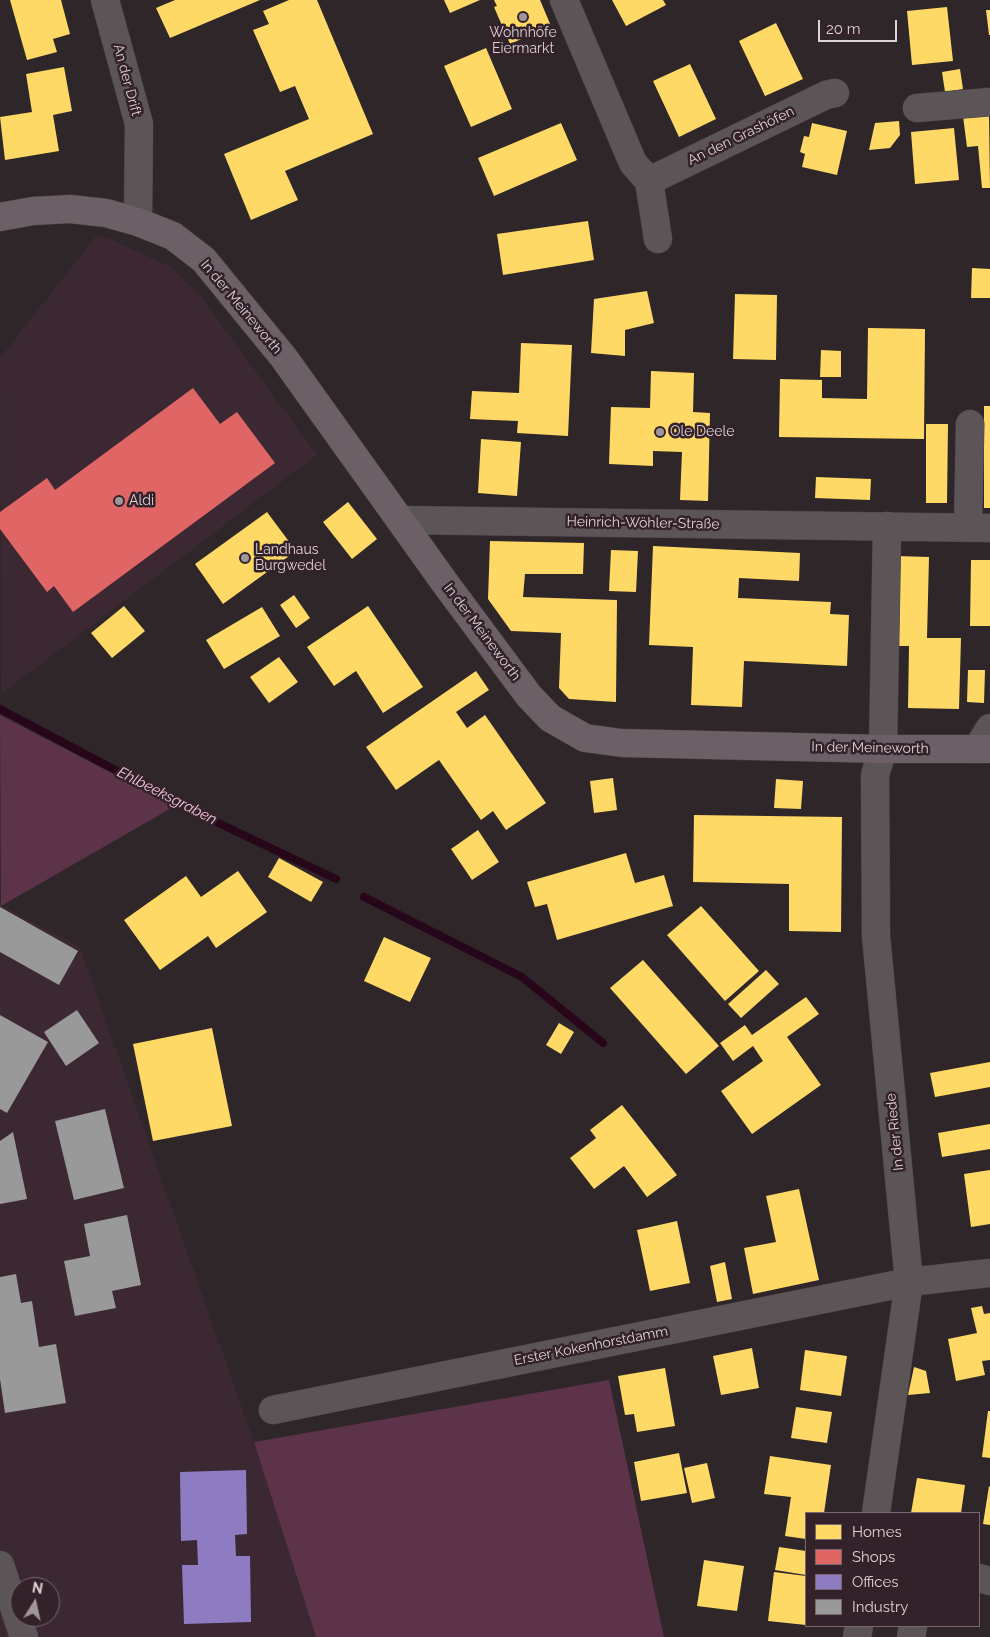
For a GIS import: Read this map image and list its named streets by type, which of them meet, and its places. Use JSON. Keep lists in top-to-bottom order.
{
  "streets": {
    "main road": ["In der Meineworth"],
    "street": [
      "An der Drift",
      "An den Grashöfen",
      "Heinrich-Wöhler-Straße",
      "In der Riede",
      "Erster Kokenhorstdamm"
    ]
  },
  "crossings": [
    ["An der Drift", "In der Meineworth"],
    ["In der Meineworth", "Heinrich-Wöhler-Straße"],
    ["In der Meineworth", "In der Riede"],
    ["In der Riede", "Erster Kokenhorstdamm"]
  ],
  "water": ["Ehlbeeksgraben"],
  "places": [
    "Wohnhöfe Eiermarkt",
    "Ole Deele",
    "Aldi",
    "Landhaus Burgwedel"
  ],
  "legend": [
    "Homes",
    "Shops",
    "Offices",
    "Industry"
  ],
  "scale_bar": "20 m",
  "north": "top"
}
